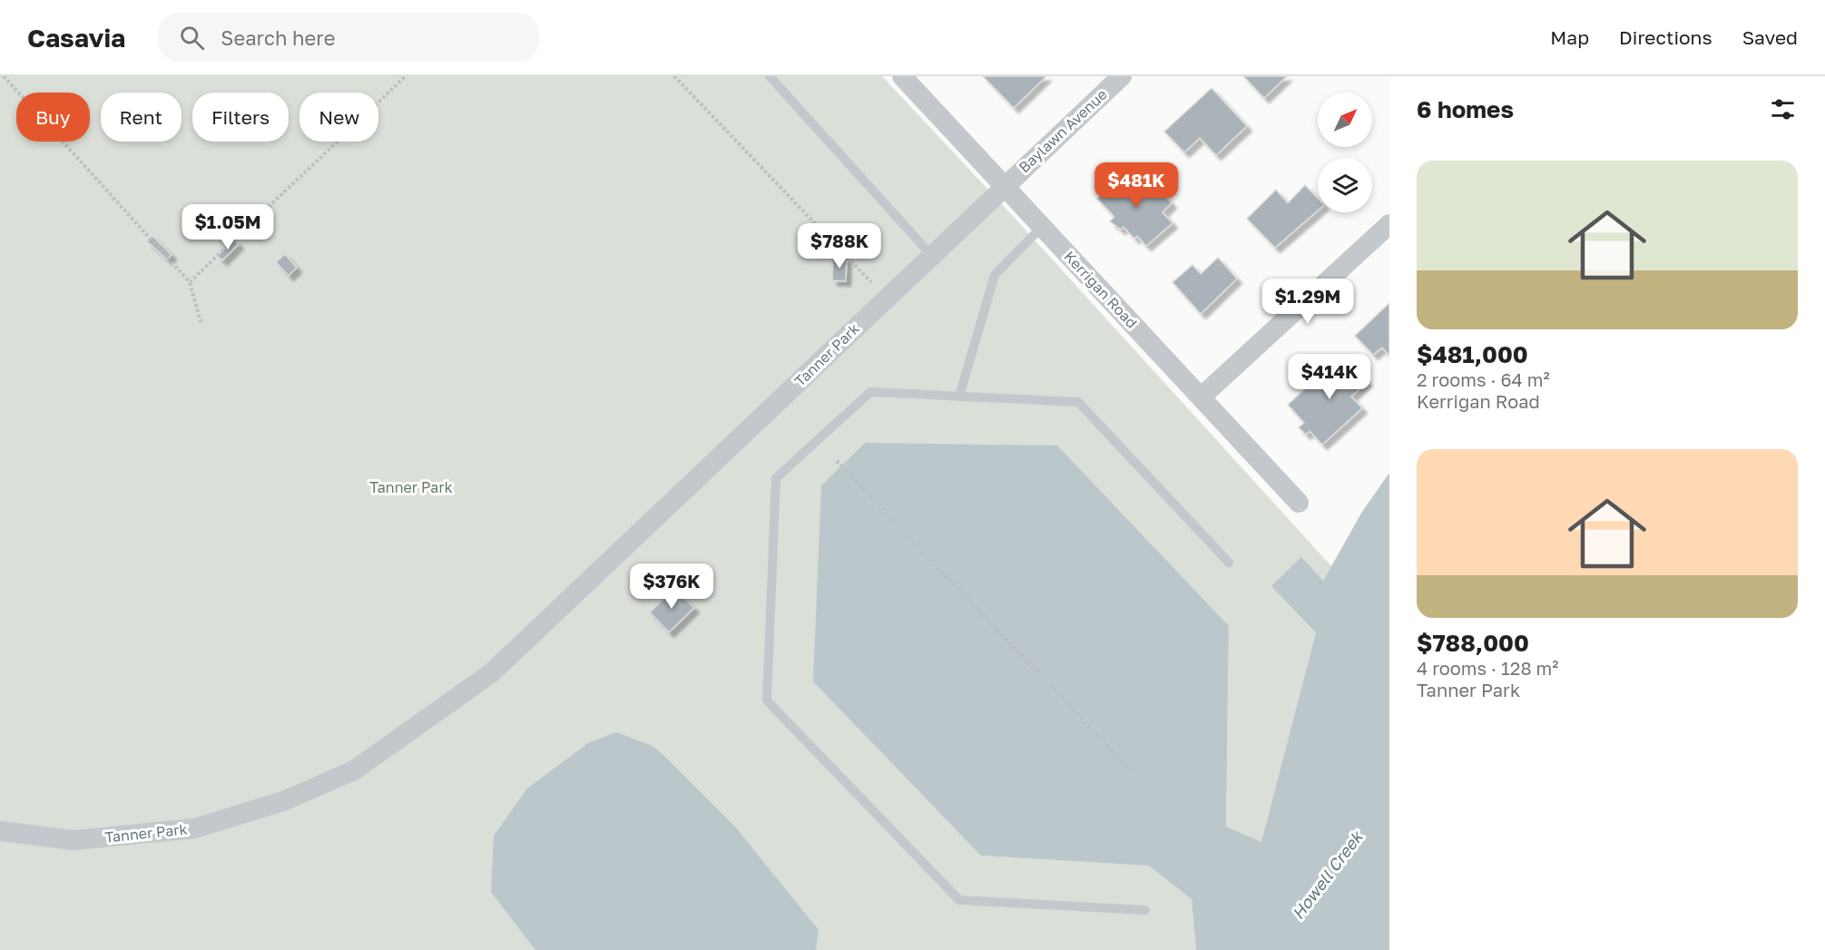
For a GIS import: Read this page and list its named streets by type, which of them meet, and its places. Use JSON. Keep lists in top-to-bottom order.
{
  "streets": {
    "street": ["Baylawn Avenue", "Kerrigan Road", "Tanner Park"]
  },
  "crossings": [
    ["Baylawn Avenue", "Kerrigan Road"],
    ["Baylawn Avenue", "Tanner Park"],
    ["Kerrigan Road", "Tanner Park"]
  ],
  "water": ["Howell Creek"],
  "parks": ["Tanner Park"],
  "north": "top right",
  "page": {
    "header": "Casavia",
    "search": "Search here",
    "nav": ["Map", "Directions", "Saved"],
    "heading": "6 homes",
    "chip": [
      "Buy",
      "Rent",
      "Filters",
      "New"
    ],
    "list": [
      {
        "name": "$481,000",
        "note": "2 rooms · 64 m² · Kerrigan Road"
      },
      {
        "name": "$788,000",
        "note": "4 rooms · 128 m² · Tanner Park"
      }
    ],
    "price": [
      "$481K",
      "$1.05M",
      "$788K",
      "$1.29M",
      "$414K",
      "$376K"
    ]
  }
}
